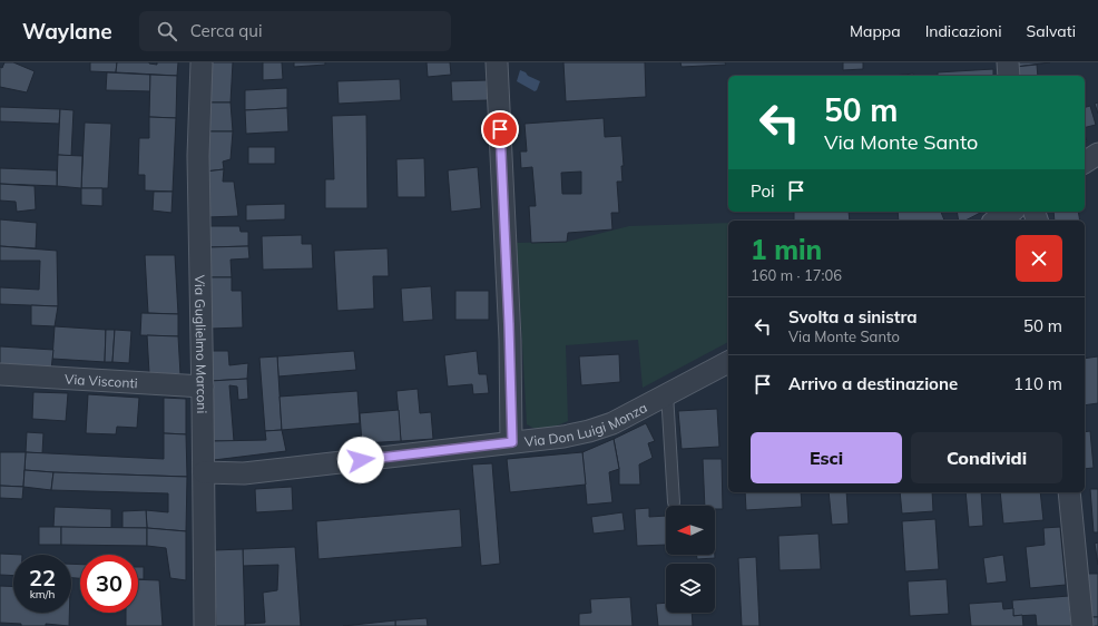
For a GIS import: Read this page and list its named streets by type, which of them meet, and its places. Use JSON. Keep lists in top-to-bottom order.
{
  "streets": {
    "street": ["Via Guglielmo Marconi", "Via Visconti", "Via Don Luigi Monza"]
  },
  "crossings": [
    ["Via Guglielmo Marconi", "Via Visconti"],
    ["Via Guglielmo Marconi", "Via Don Luigi Monza"]
  ],
  "north": "left",
  "page": {
    "header": "Waylane",
    "search": "Cerca qui",
    "nav": ["Mappa", "Indicazioni", "Salvati"],
    "turn": ["50 m", "Via Monte Santo"],
    "then": "Poi",
    "heading": ["1 min", "160 m · 17:06"],
    "list": [
      {
        "name": "Svolta a sinistra",
        "note": "Via Monte Santo",
        "value": "50 m"
      },
      {
        "name": "Arrivo a destinazione",
        "value": "110 m"
      }
    ],
    "buttons": ["Esci", "Condividi"],
    "speed": "22 km/h",
    "limit": "30"
  }
}
